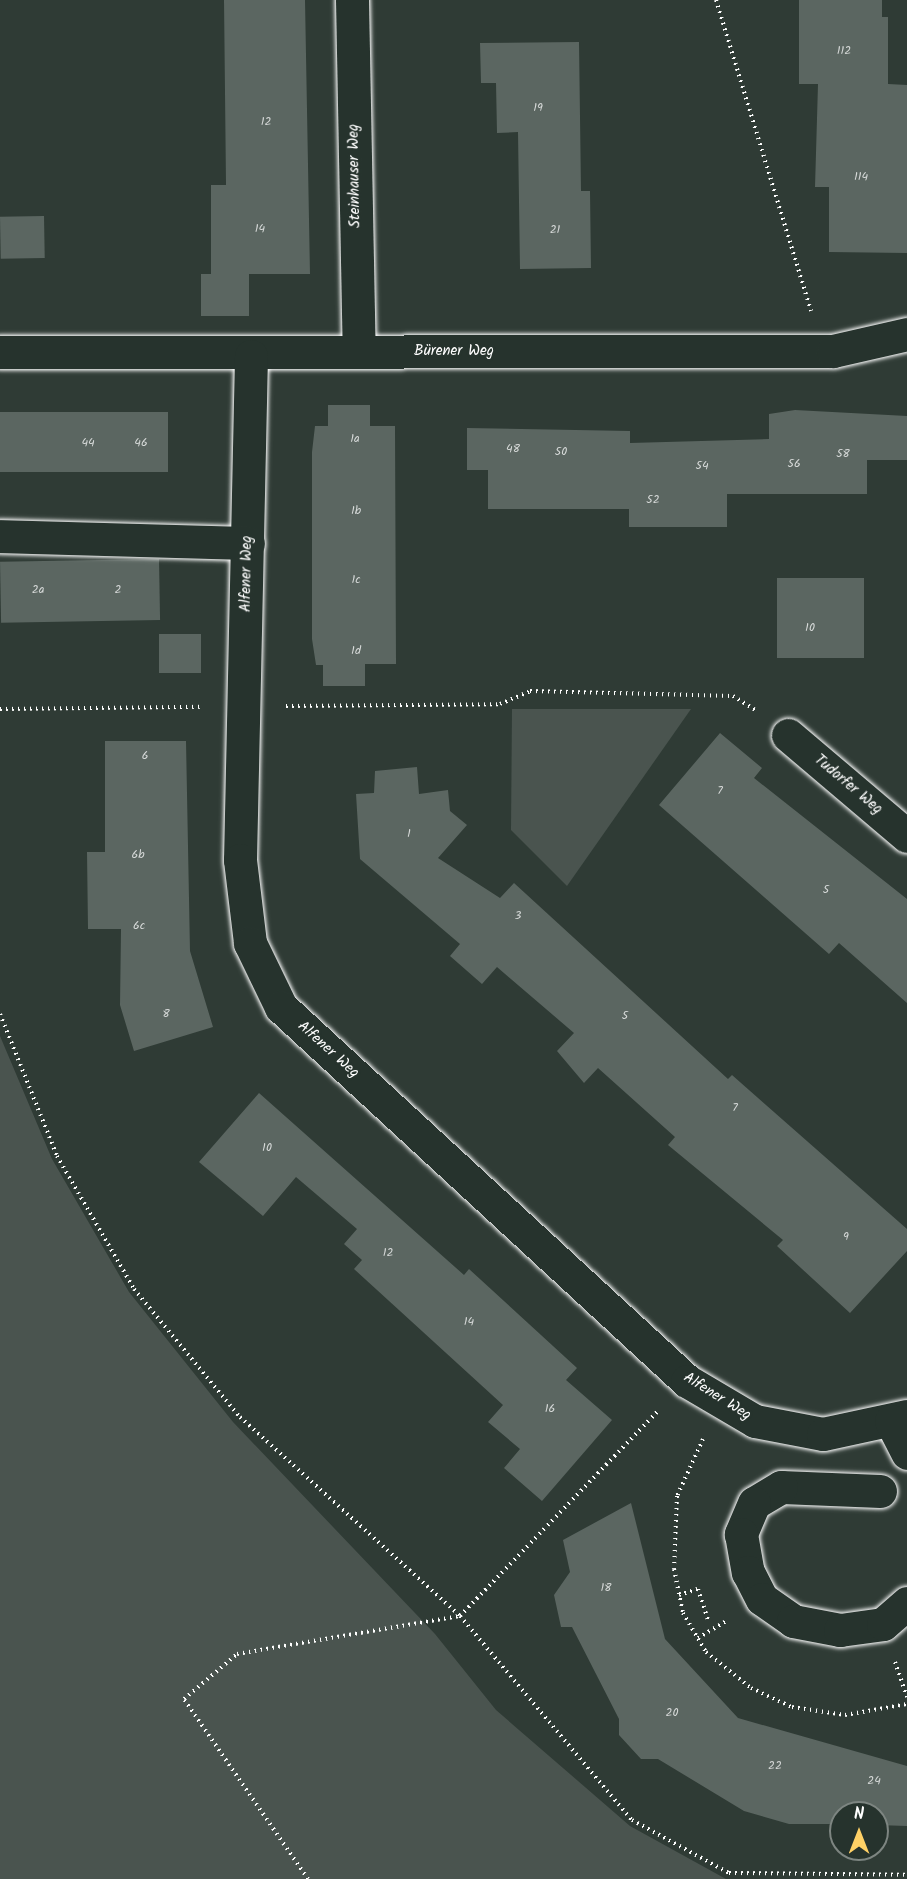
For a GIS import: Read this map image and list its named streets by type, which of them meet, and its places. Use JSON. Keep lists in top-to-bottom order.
{
  "streets": {
    "street": [
      "Steinhauser Weg",
      "Bürener Weg",
      "Alfener Weg",
      "Tudorfer Weg"
    ]
  },
  "crossings": [
    ["Steinhauser Weg", "Bürener Weg"],
    ["Bürener Weg", "Alfener Weg"]
  ],
  "house_numbers": [
    "112",
    "19",
    "12",
    "114",
    "14",
    "21",
    "1a",
    "44",
    "46",
    "48",
    "50",
    "58",
    "56",
    "54",
    "52",
    "1b",
    "1c",
    "2a",
    "2",
    "10",
    "1d",
    "6",
    "7",
    "1",
    "6b",
    "5",
    "3",
    "6c",
    "8",
    "5",
    "7",
    "10",
    "9",
    "12",
    "14",
    "16",
    "18",
    "20",
    "22",
    "24"
  ],
  "north": "top"
}
